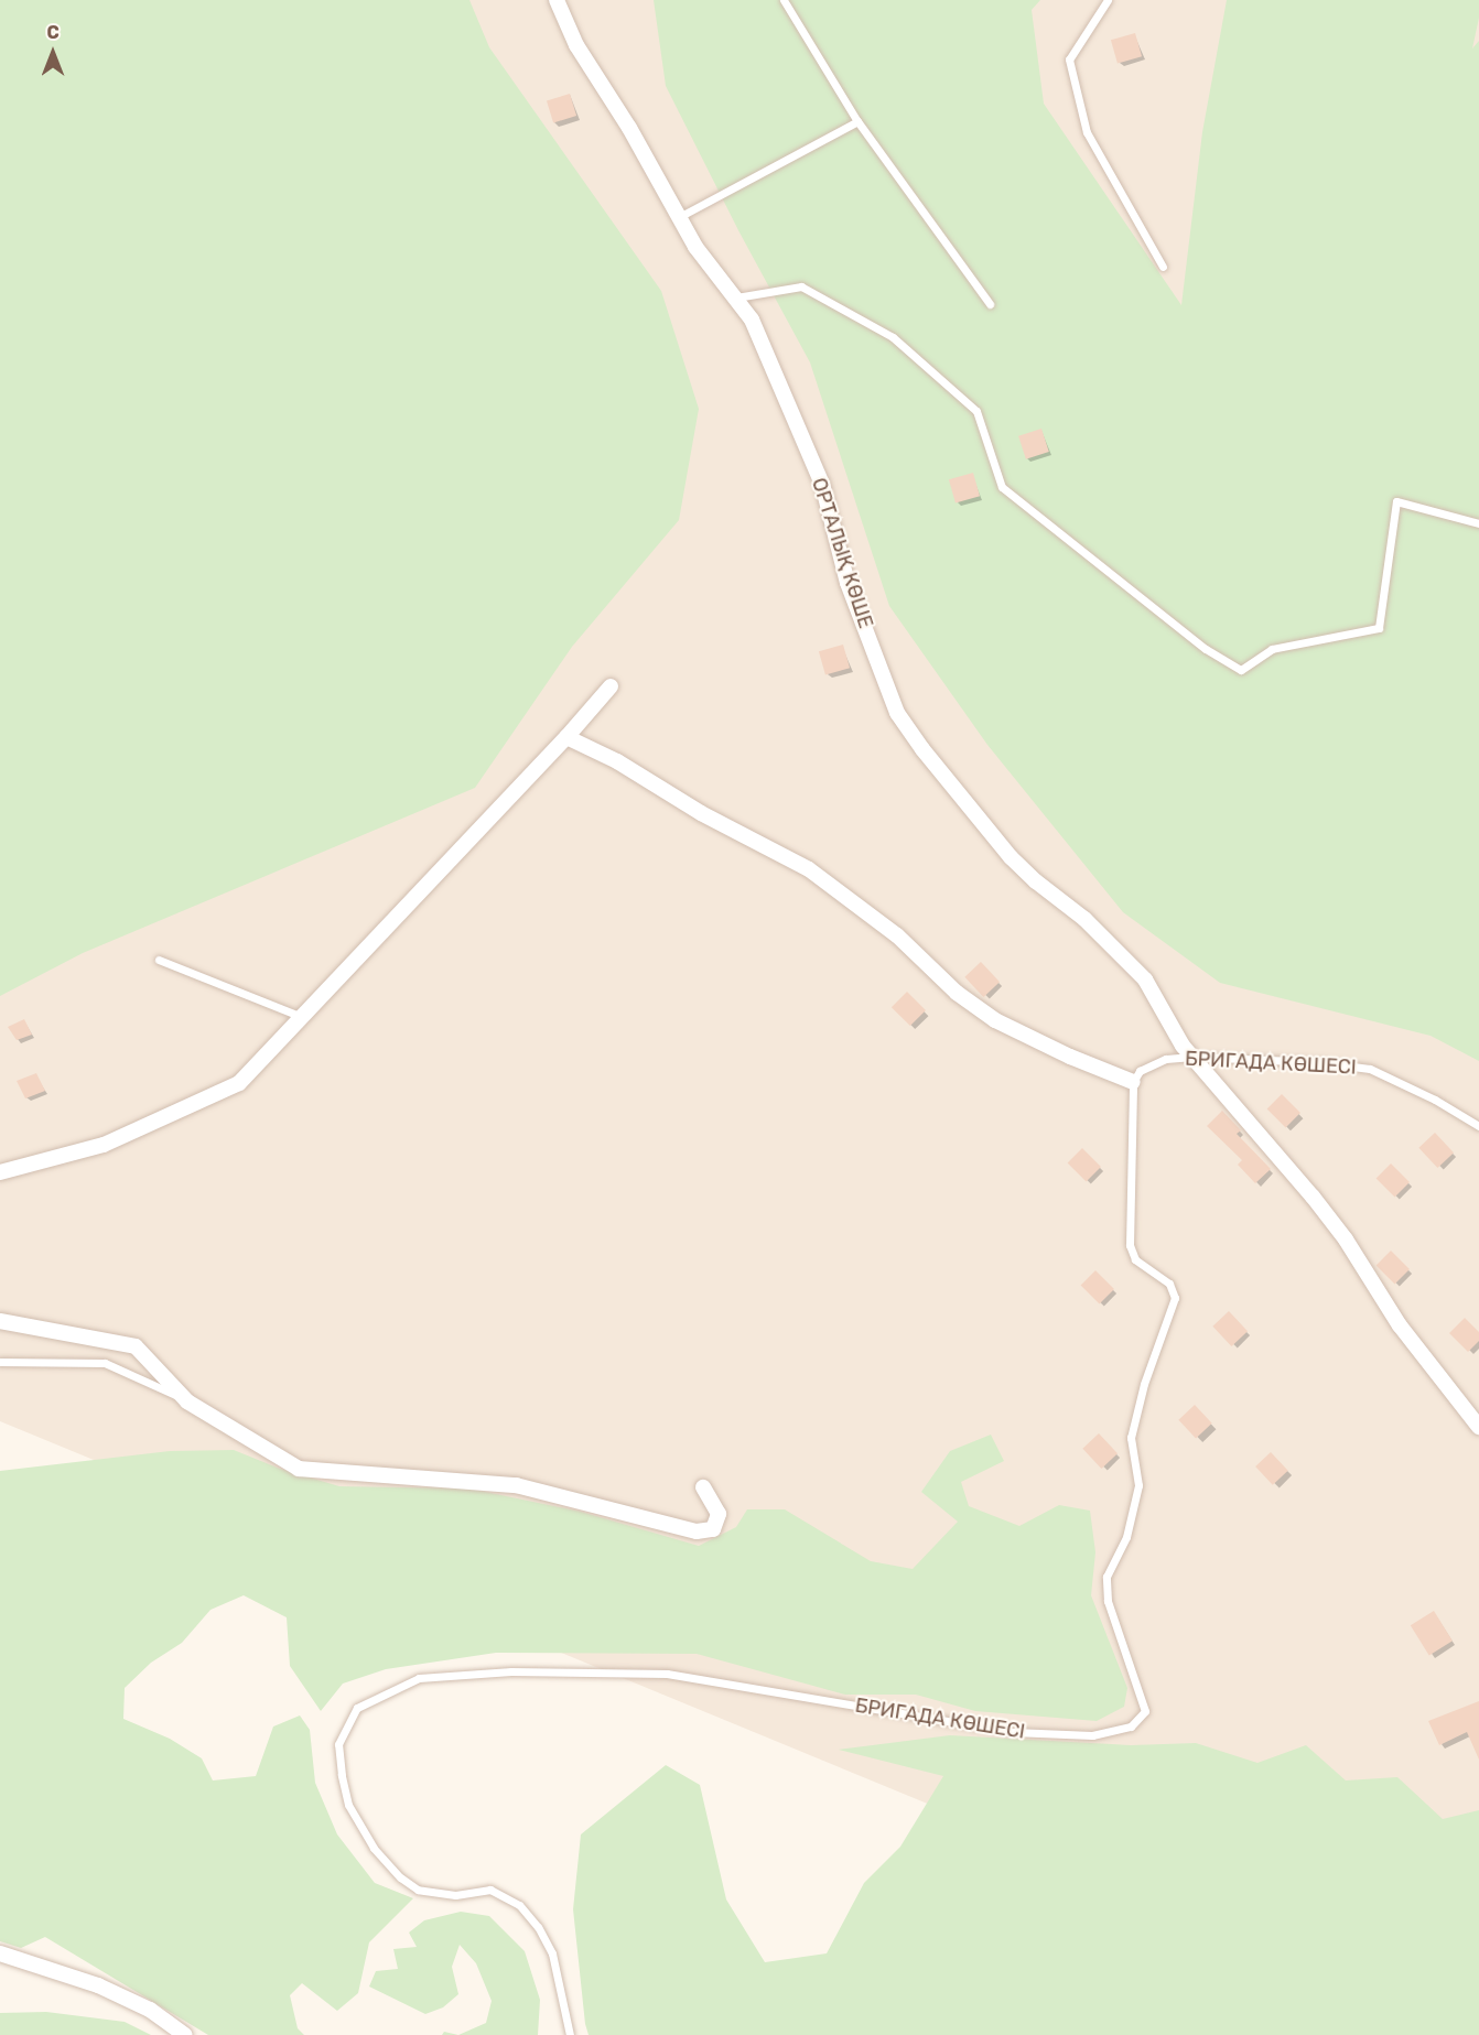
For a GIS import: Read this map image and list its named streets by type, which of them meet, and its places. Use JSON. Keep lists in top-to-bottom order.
{
  "streets": {
    "street": ["ОРТАЛЫҚ КӨШЕ"],
    "lane": ["БРИГАДА КӨШЕСІ"]
  },
  "crossings": [
    ["ОРТАЛЫҚ КӨШЕ", "БРИГАДА КӨШЕСІ"]
  ],
  "north": "top"
}
